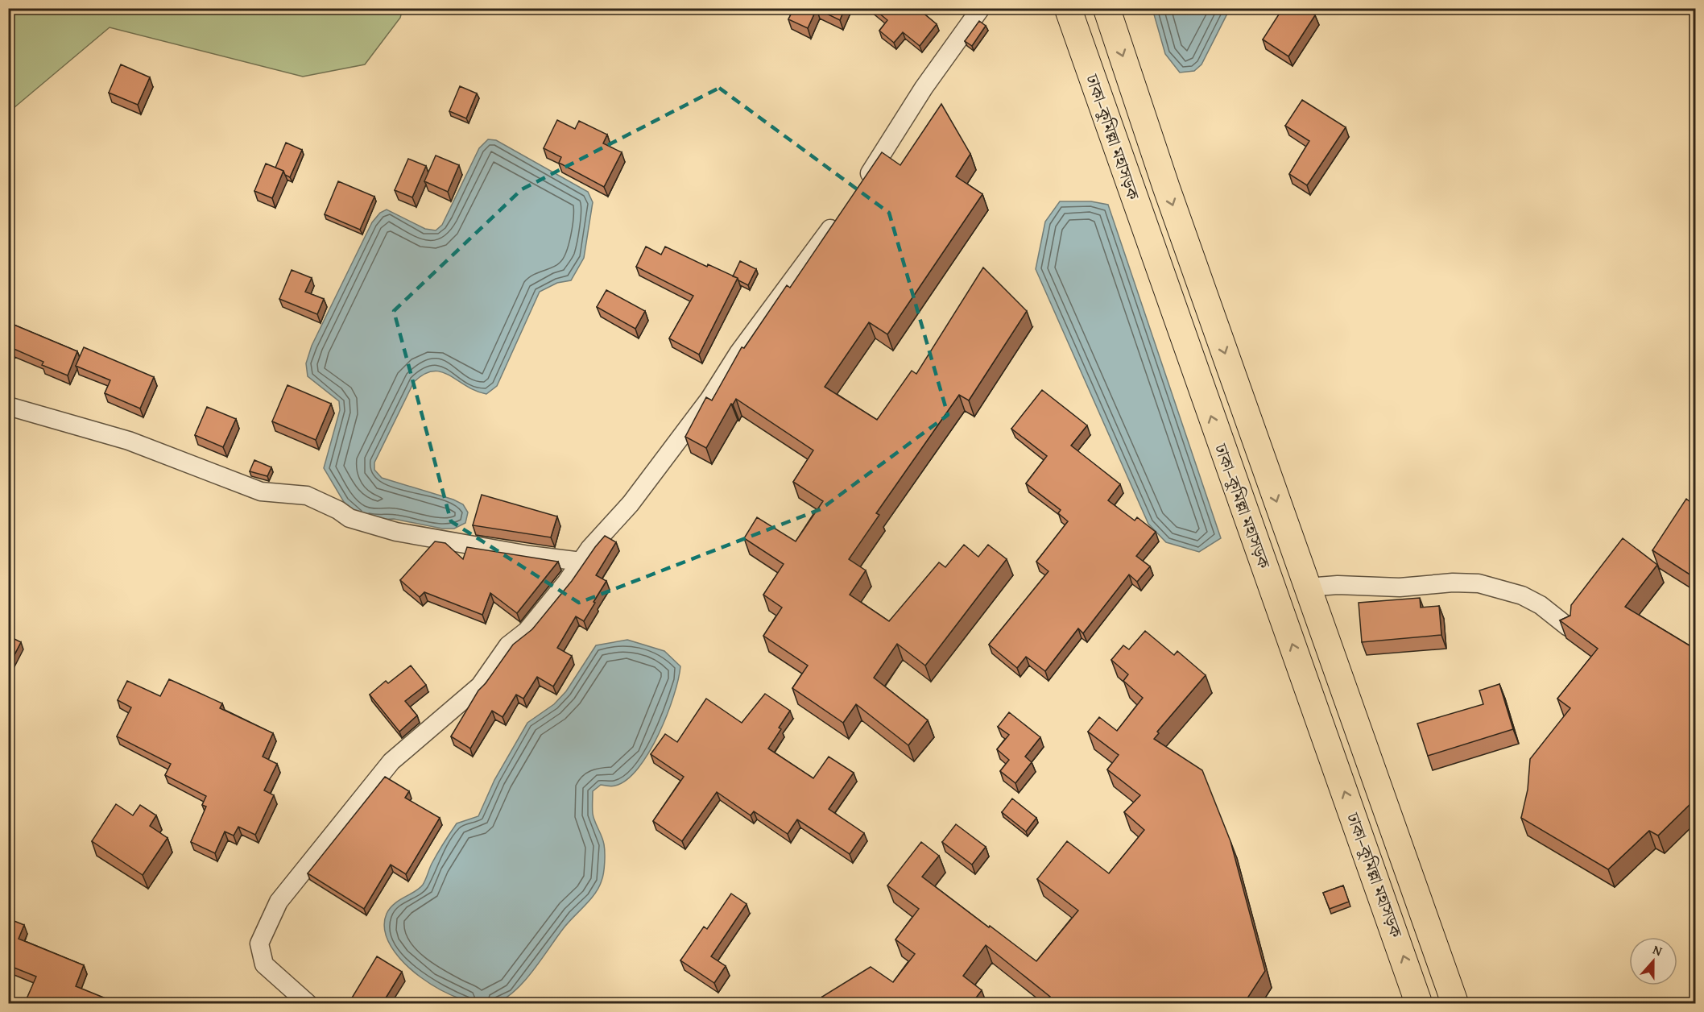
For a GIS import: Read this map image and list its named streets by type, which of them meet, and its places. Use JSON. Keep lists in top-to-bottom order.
{
  "streets": {
    "highway": ["ঢাকা–কুমিল্লা মহাসড়ক"]
  },
  "north": "top"
}
